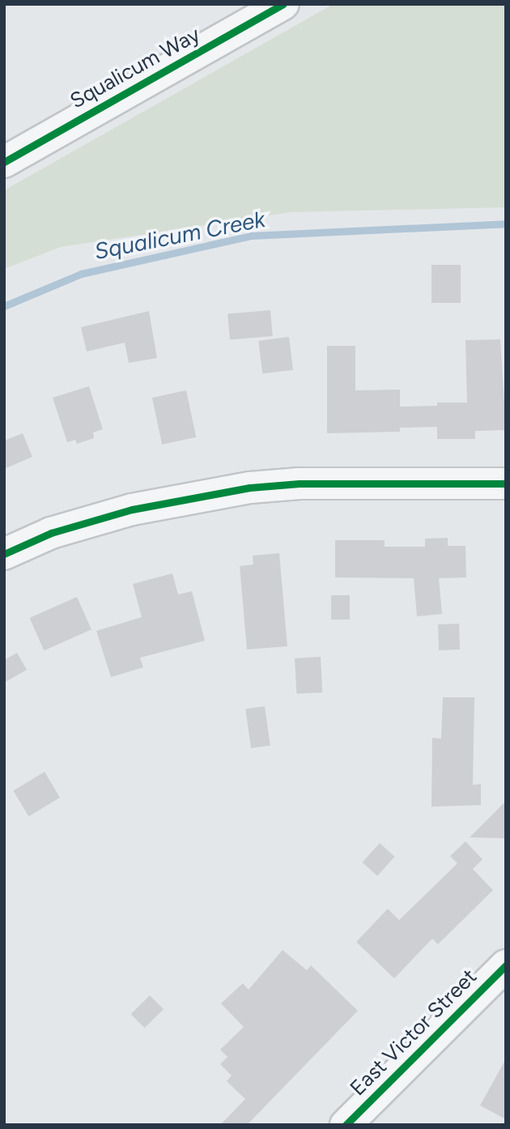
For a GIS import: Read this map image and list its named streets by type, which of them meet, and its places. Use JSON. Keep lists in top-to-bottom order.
{
  "streets": {
    "street": ["Squalicum Way", "East Victor Street"]
  },
  "water": ["Squalicum Creek"]
}
